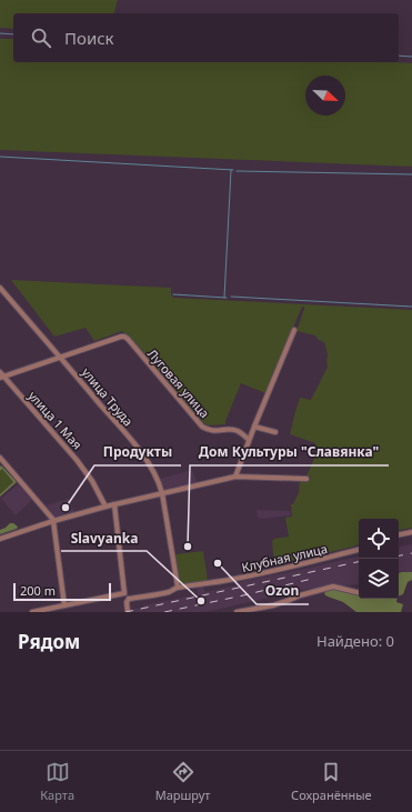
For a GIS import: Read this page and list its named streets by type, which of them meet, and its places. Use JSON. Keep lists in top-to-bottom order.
{
  "streets": {
    "street": [
      "Луговая улица",
      "улица Труда",
      "улица 1 Мая",
      "Клубная улица"
    ]
  },
  "crossings": [
    ["Луговая улица", "улица Труда"],
    ["улица Труда", "Клубная улица"]
  ],
  "places": [
    "Продукты",
    "Дом Культуры \"Славянка\"",
    "Ozon",
    "Slavyanka"
  ],
  "scale_bar": "200 m",
  "north": "bottom right",
  "page": {
    "search": "Поиск",
    "scale": "200 m",
    "heading": ["Рядом", "Найдено: 0"],
    "nav": ["Карта", "Маршрут", "Сохранённые"]
  }
}
